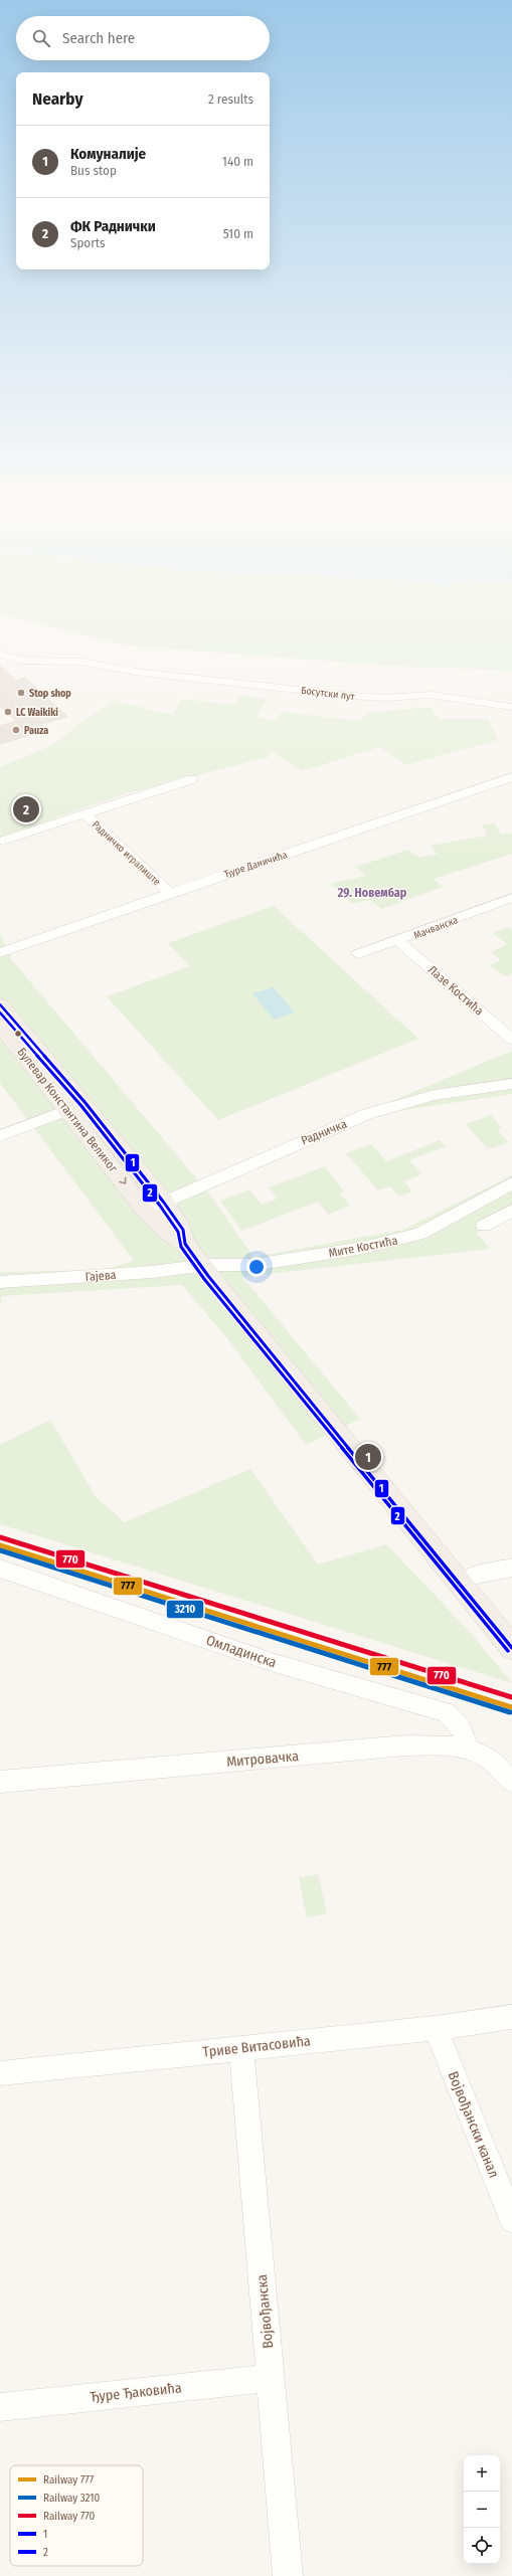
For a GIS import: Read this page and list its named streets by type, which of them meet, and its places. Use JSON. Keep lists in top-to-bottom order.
{
  "streets": {
    "main road": ["Булевар Константина Великог"],
    "street": [
      "Босутски пут",
      "Радничко игралиште",
      "Ђуре Даничића",
      "Мачванска",
      "Лазе Костића",
      "Радничка",
      "Мите Костића",
      "Гајева",
      "Омладинска",
      "Митровачка",
      "Триве Витасовића",
      "Војвођански канал",
      "Војвођанска",
      "Ђуре Ђаковића"
    ]
  },
  "crossings": [
    ["Радничко игралиште", "Ђуре Даничића"],
    ["Мачванска", "Лазе Костића"],
    ["Булевар Константина Великог", "Радничка"],
    ["Булевар Константина Великог", "Мите Костића"],
    ["Булевар Константина Великог", "Гајева"],
    ["Мите Костића", "Гајева"],
    ["Омладинска", "Митровачка"],
    ["Триве Витасовића", "Војвођански канал"],
    ["Триве Витасовића", "Војвођанска"],
    ["Војвођанска", "Ђуре Ђаковића"]
  ],
  "districts": ["29. Новембар"],
  "places": ["Stop shop", "LC Waikiki", "Pauza"],
  "lines": [
    "transit line 1",
    "transit line 2",
    "rail line 770",
    "rail line 777",
    "rail line 3210"
  ],
  "legend": [
    "Railway 777",
    "Railway 3210",
    "Railway 770",
    "1",
    "2"
  ],
  "page": {
    "search": "Search here",
    "heading": ["Nearby", "2 results"],
    "list": [
      {
        "mark": "1",
        "name": "Комуналије",
        "note": "Bus stop",
        "value": "140 m"
      },
      {
        "mark": "2",
        "name": "ФК Раднички",
        "note": "Sports",
        "value": "510 m"
      }
    ],
    "pins": ["2", "1"],
    "map_buttons": ["+", "−"]
  }
}
